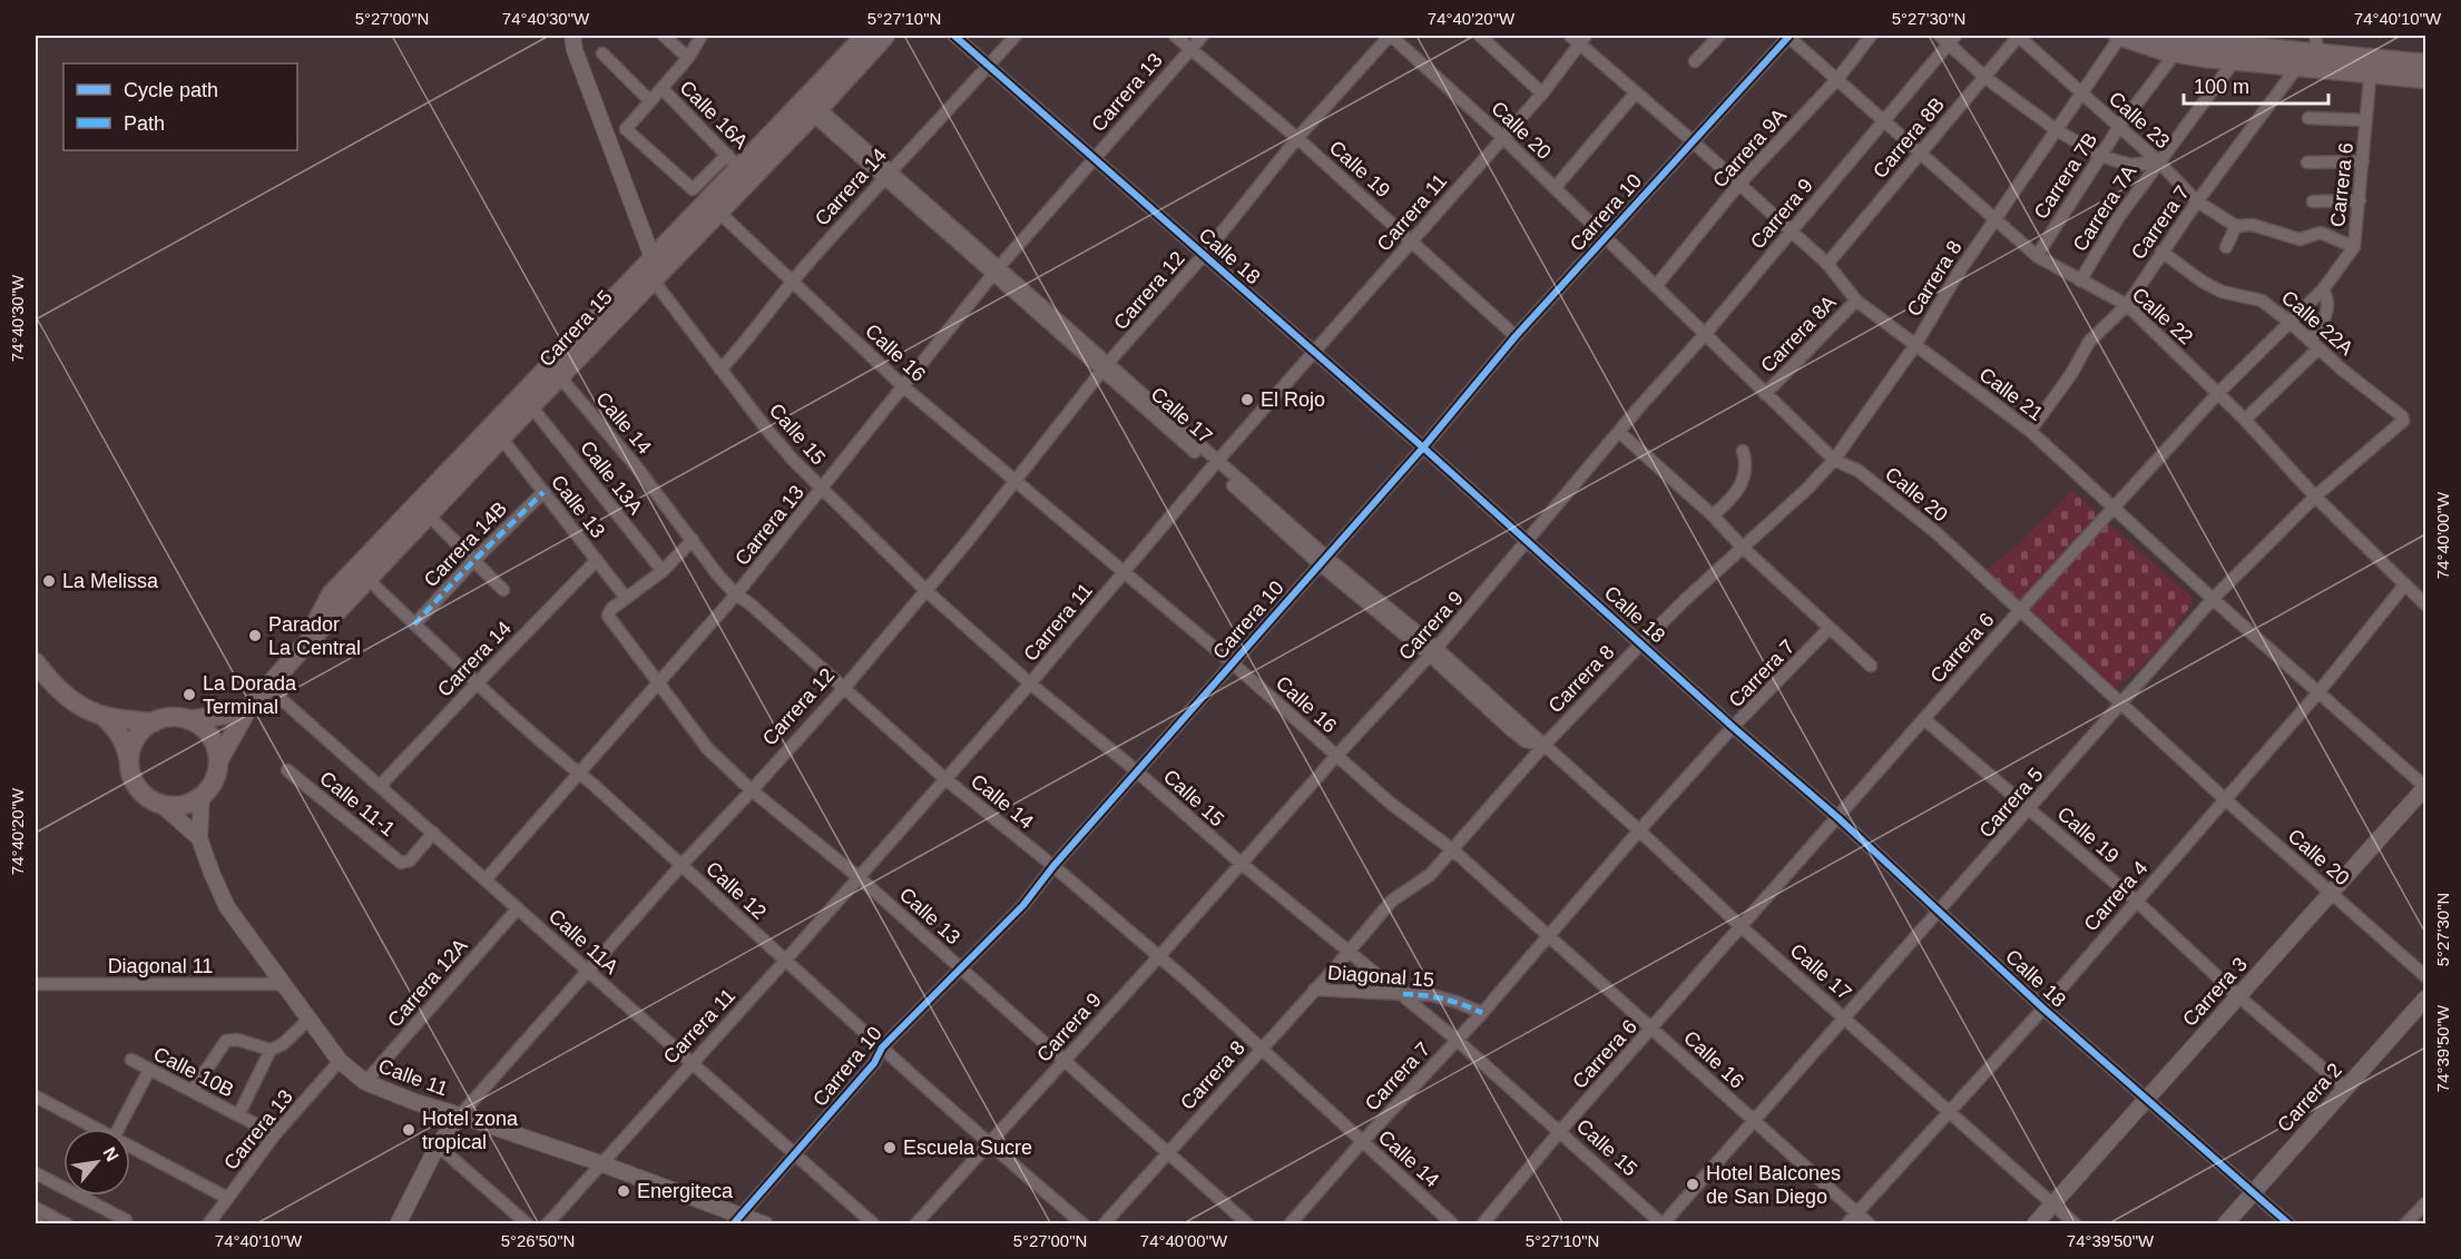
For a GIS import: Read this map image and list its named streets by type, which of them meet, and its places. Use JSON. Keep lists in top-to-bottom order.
{
  "streets": {
    "main road": [
      "Carrera 12",
      "Carrera 15",
      "Carrera 3",
      "Calle 11",
      "Carrera 2"
    ],
    "street": [
      "Carrera 13",
      "Calle 16A",
      "Calle 23",
      "Calle 20",
      "Carrera 8B",
      "Carrera 9A",
      "Calle 19",
      "Carrera 7B",
      "Carrera 6",
      "Carrera 14",
      "Carrera 7A",
      "Carrera 11",
      "Carrera 10",
      "Carrera 9",
      "Carrera 7",
      "Calle 18",
      "Carrera 8",
      "Calle 22",
      "Calle 22A",
      "Carrera 8A",
      "Calle 16",
      "Calle 21",
      "Calle 17",
      "Calle 14",
      "Calle 15",
      "Calle 13A",
      "Calle 13",
      "Carrera 14B",
      "Carrera 5",
      "Calle 11-1",
      "Calle 12",
      "Carrera 4",
      "Calle 11A",
      "Diagonal 11",
      "Diagonal 15",
      "Carrera 12A",
      "Calle 10B"
    ]
  },
  "crossings": [
    ["Carrera 13", "Calle 19"],
    ["Carrera 13", "Calle 18"],
    ["Carrera 13", "Calle 16"],
    ["Carrera 13", "Calle 17"],
    ["Carrera 13", "Calle 14"],
    ["Carrera 13", "Calle 15"],
    ["Carrera 13", "Calle 13"],
    ["Carrera 13", "Calle 12"],
    ["Carrera 13", "Calle 11A"],
    ["Carrera 13", "Calle 10B"],
    ["Carrera 13", "Calle 11"],
    ["Calle 16A", "Carrera 15"],
    ["Calle 23", "Carrera 8B"],
    ["Calle 23", "Carrera 7B"],
    ["Calle 23", "Carrera 6"],
    ["Calle 23", "Carrera 7A"],
    ["Calle 23", "Carrera 7"],
    ["Calle 23", "Carrera 8"],
    ["Calle 20", "Carrera 9A"],
    ["Calle 20", "Carrera 6"],
    ["Calle 20", "Carrera 11"],
    ["Calle 20", "Carrera 10"],
    ["Calle 20", "Carrera 9"],
    ["Calle 20", "Carrera 8"],
    ["Calle 20", "Carrera 12"],
    ["Calle 20", "Carrera 8A"],
    ["Calle 20", "Carrera 5"],
    ["Calle 20", "Carrera 4"],
    ["Calle 20", "Carrera 3"],
    ["Carrera 8B", "Calle 22"],
    ["Carrera 8B", "Calle 21"],
    ["Carrera 9A", "Calle 22"],
    ["Carrera 9A", "Calle 21"],
    ["Calle 19", "Carrera 6"],
    ["Calle 19", "Carrera 11"],
    ["Calle 19", "Carrera 10"],
    ["Calle 19", "Carrera 12"],
    ["Calle 19", "Carrera 5"],
    ["Calle 19", "Carrera 4"],
    ["Calle 19", "Carrera 3"],
    ["Calle 19", "Carrera 2"],
    ["Carrera 7B", "Calle 22"],
    ["Carrera 6", "Calle 18"],
    ["Carrera 6", "Calle 22"],
    ["Carrera 6", "Calle 22A"],
    ["Carrera 6", "Calle 16"],
    ["Carrera 6", "Calle 21"],
    ["Carrera 6", "Calle 17"],
    ["Carrera 6", "Calle 15"],
    ["Carrera 14", "Calle 18"],
    ["Carrera 14", "Calle 16"],
    ["Carrera 14", "Calle 17"],
    ["Carrera 14", "Calle 15"],
    ["Carrera 14", "Calle 13"],
    ["Carrera 14", "Calle 12"],
    ["Carrera 14", "Calle 11A"],
    ["Carrera 7A", "Calle 22"],
    ["Carrera 11", "Calle 18"],
    ["Carrera 11", "Calle 16"],
    ["Carrera 11", "Calle 21"],
    ["Carrera 11", "Calle 17"],
    ["Carrera 11", "Calle 14"],
    ["Carrera 11", "Calle 15"],
    ["Carrera 11", "Calle 13"],
    ["Carrera 11", "Calle 12"],
    ["Carrera 11", "Calle 11A"],
    ["Carrera 11", "Calle 11"],
    ["Carrera 10", "Calle 18"],
    ["Carrera 10", "Calle 22"],
    ["Carrera 10", "Calle 16"],
    ["Carrera 10", "Calle 21"],
    ["Carrera 10", "Calle 17"],
    ["Carrera 10", "Calle 14"],
    ["Carrera 10", "Calle 15"],
    ["Carrera 10", "Calle 13"],
    ["Carrera 10", "Calle 12"],
    ["Carrera 10", "Calle 11A"],
    ["Carrera 10", "Calle 11"],
    ["Carrera 9", "Calle 18"],
    ["Carrera 9", "Calle 22"],
    ["Carrera 9", "Calle 16"],
    ["Carrera 9", "Calle 21"],
    ["Carrera 9", "Calle 17"],
    ["Carrera 9", "Calle 14"],
    ["Carrera 9", "Calle 15"],
    ["Carrera 9", "Calle 13"],
    ["Carrera 9", "Calle 12"],
    ["Carrera 7", "Calle 18"],
    ["Carrera 7", "Calle 22"],
    ["Carrera 7", "Calle 22A"],
    ["Carrera 7", "Calle 16"],
    ["Carrera 7", "Calle 21"],
    ["Carrera 7", "Calle 17"],
    ["Carrera 7", "Calle 14"],
    ["Carrera 7", "Calle 15"],
    ["Carrera 7", "Diagonal 15"],
    ["Calle 18", "Carrera 8"],
    ["Calle 18", "Carrera 12"],
    ["Calle 18", "Carrera 5"],
    ["Calle 18", "Carrera 4"],
    ["Calle 18", "Carrera 3"],
    ["Calle 18", "Carrera 2"],
    ["Carrera 8", "Calle 22"],
    ["Carrera 8", "Calle 16"],
    ["Carrera 8", "Calle 21"],
    ["Carrera 8", "Calle 17"],
    ["Carrera 8", "Calle 14"],
    ["Carrera 8", "Calle 15"],
    ["Carrera 8", "Calle 13"],
    ["Carrera 8", "Diagonal 15"],
    ["Carrera 12", "Calle 16"],
    ["Carrera 12", "Calle 17"],
    ["Carrera 12", "Calle 14"],
    ["Carrera 12", "Calle 15"],
    ["Carrera 12", "Calle 13"],
    ["Carrera 12", "Calle 12"],
    ["Carrera 12", "Calle 11A"],
    ["Carrera 12", "Calle 11"],
    ["Calle 22", "Carrera 5"],
    ["Calle 22", "Carrera 4"],
    ["Calle 22A", "Carrera 5"],
    ["Carrera 15", "Calle 16"],
    ["Carrera 15", "Calle 17"],
    ["Carrera 15", "Calle 14"],
    ["Carrera 15", "Calle 15"],
    ["Carrera 15", "Calle 13A"],
    ["Carrera 15", "Calle 13"],
    ["Carrera 15", "Calle 12"],
    ["Carrera 15", "Calle 11A"],
    ["Carrera 15", "Calle 11"],
    ["Carrera 8A", "Calle 21"],
    ["Calle 16", "Carrera 5"],
    ["Calle 16", "Carrera 4"],
    ["Calle 21", "Carrera 5"],
    ["Calle 21", "Carrera 4"],
    ["Calle 21", "Carrera 3"],
    ["Calle 17", "Carrera 5"],
    ["Calle 17", "Carrera 4"],
    ["Calle 17", "Carrera 3"],
    ["Calle 15", "Carrera 5"],
    ["Calle 15", "Diagonal 15"],
    ["Calle 13", "Carrera 14B"],
    ["Carrera 14B", "Calle 12"],
    ["Calle 11-1", "Calle 11A"],
    ["Calle 11A", "Carrera 12A"],
    ["Diagonal 11", "Calle 11"],
    ["Carrera 12A", "Calle 11"]
  ],
  "places": [
    "El Rojo",
    "La Melissa",
    "Parador La Central",
    "La Dorada Terminal",
    "Hotel zona tropical",
    "Escuela Sucre",
    "Hotel Balcones de San Diego",
    "Energiteca"
  ],
  "legend": ["Cycle path", "Path"],
  "scale_bar": "100 m",
  "north": "top right",
  "coordinates": [
    "5°27'00\"N",
    "74°40'30\"W",
    "5°27'10\"N",
    "74°40'20\"W",
    "5°27'30\"N",
    "74°40'10\"W",
    "74°40'00\"W",
    "74°39'50\"W",
    "5°26'50\"N"
  ]
}
